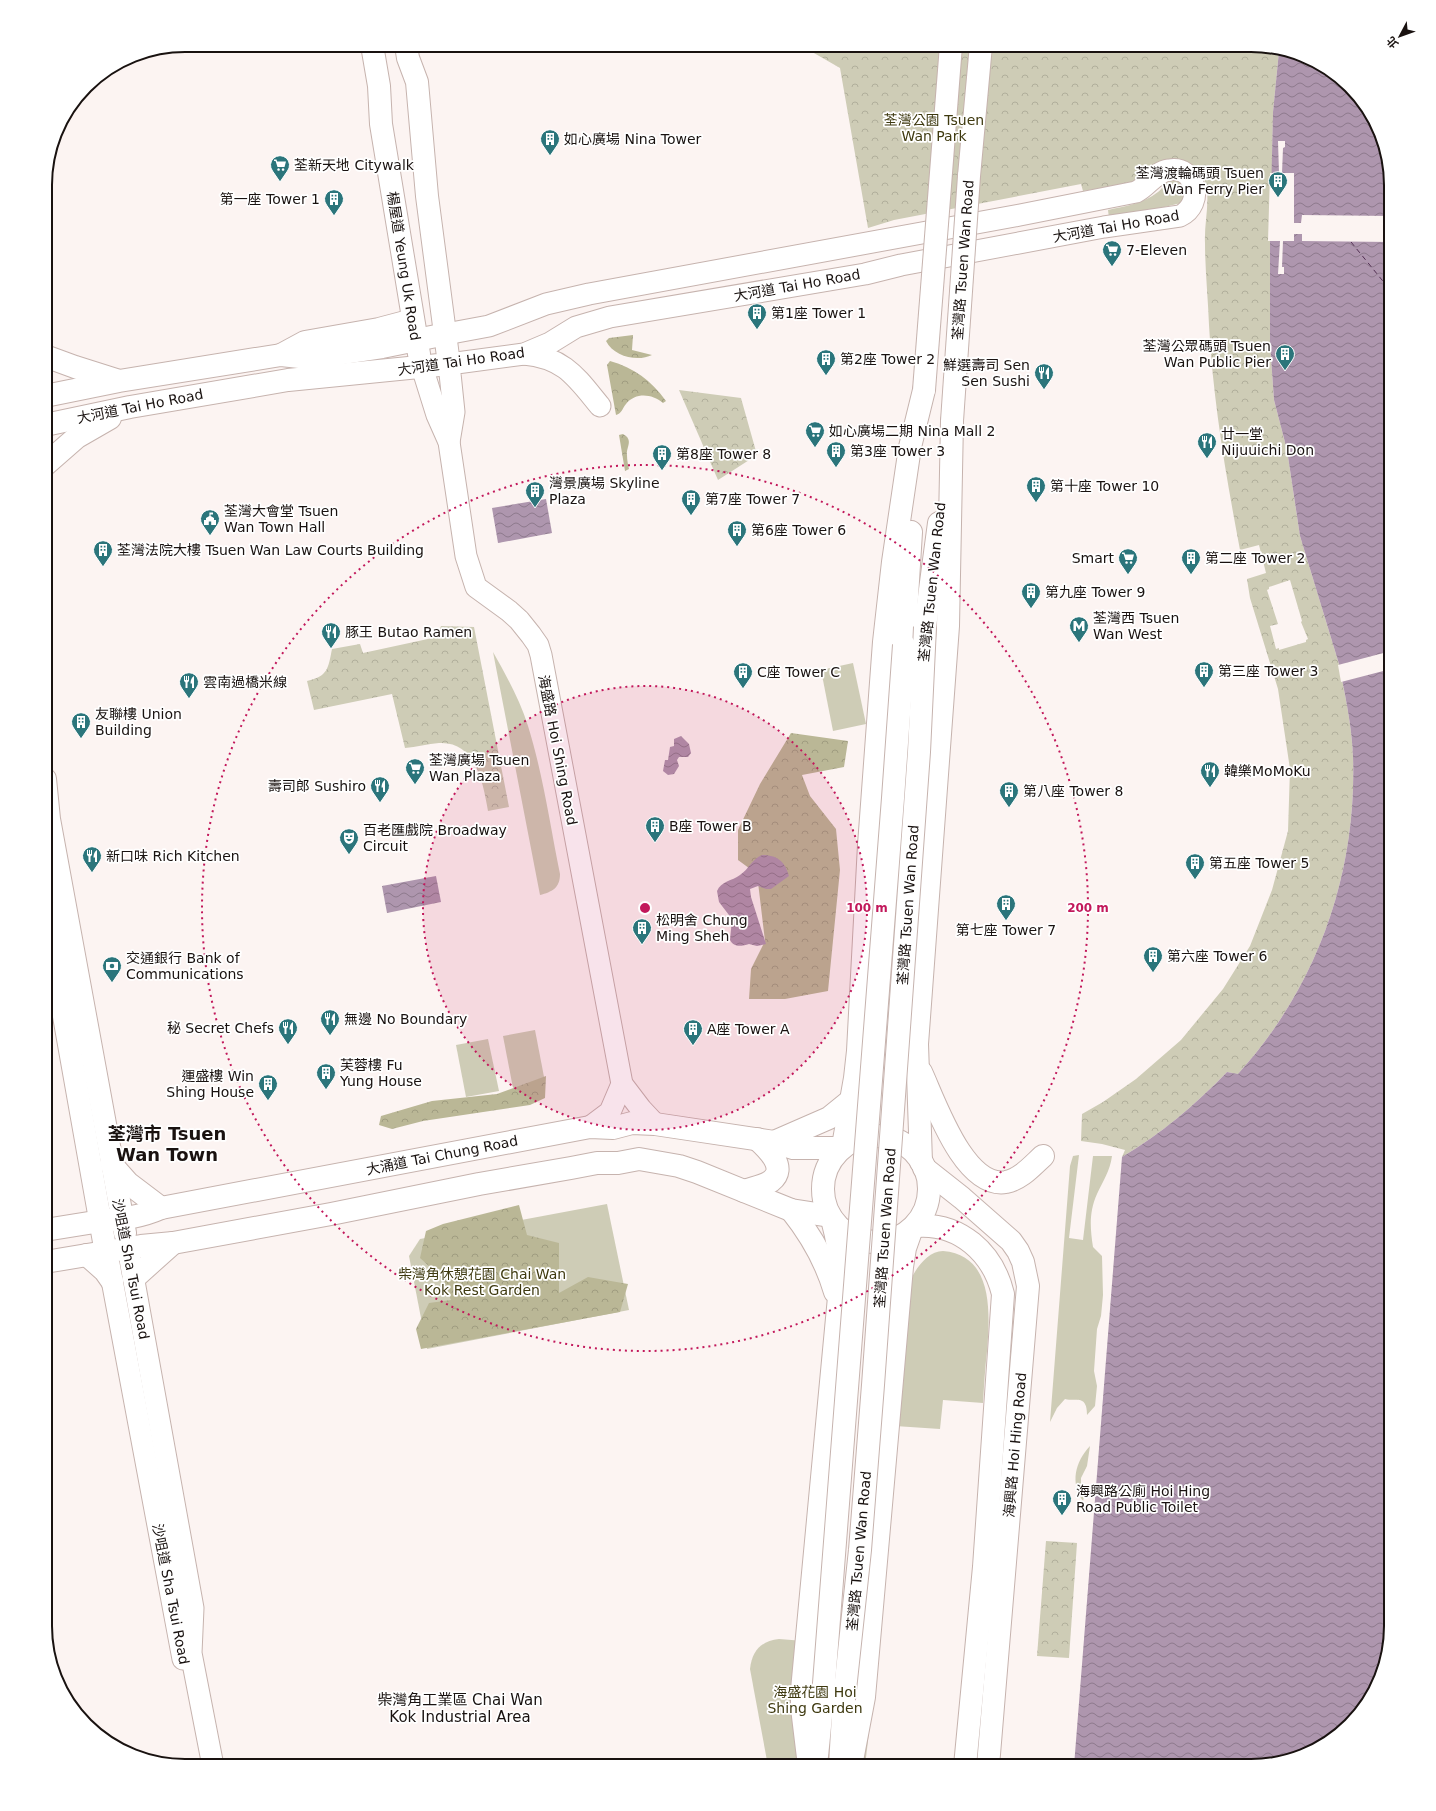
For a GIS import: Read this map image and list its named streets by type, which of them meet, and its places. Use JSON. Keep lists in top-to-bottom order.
{
  "streets": {
    "main road": [
      "大河道 Tai Ho Road",
      "荃灣路 Tsuen Wan Road",
      "楊屋道 Yeung Uk Road",
      "大涌道 Tai Chung Road",
      "沙咀道 Sha Tsui Road",
      "海興路 Hoi Hing Road"
    ],
    "street": ["海盛路 Hoi Shing Road"]
  },
  "crossings": [
    ["大河道 Tai Ho Road", "楊屋道 Yeung Uk Road"],
    ["大河道 Tai Ho Road", "海盛路 Hoi Shing Road"],
    ["楊屋道 Yeung Uk Road", "海盛路 Hoi Shing Road"],
    ["海盛路 Hoi Shing Road", "大涌道 Tai Chung Road"],
    ["大涌道 Tai Chung Road", "沙咀道 Sha Tsui Road"],
    ["大涌道 Tai Chung Road", "海興路 Hoi Hing Road"]
  ],
  "districts": ["荃灣市 Tsuen Wan Town", "柴灣角工業區 Chai Wan Kok Industrial Area"],
  "parks": ["荃灣公園 Tsuen Wan Park", "柴灣角休憩花園 Chai Wan Kok Rest Garden", "海盛花園 Hoi Shing Garden"],
  "places": {
    "building": [
      "如心廣場 Nina Tower",
      "荃灣渡輪碼頭 Tsuen Wan Ferry Pier",
      "第一座 Tower 1",
      "第1座 Tower 1",
      "荃灣公眾碼頭 Tsuen Wan Public Pier",
      "第2座 Tower 2",
      "第3座 Tower 3",
      "第8座 Tower 8",
      "第十座 Tower 10",
      "灣景廣場 Skyline Plaza",
      "第7座 Tower 7",
      "第6座 Tower 6",
      "荃灣法院大樓 Tsuen Wan Law Courts Building",
      "第二座 Tower 2",
      "第九座 Tower 9",
      "第三座 Tower 3",
      "C座 Tower C",
      "友聯樓 Union Building",
      "第八座 Tower 8",
      "B座 Tower B",
      "第五座 Tower 5",
      "第七座 Tower 7",
      "松明舍 Chung Ming Sheh",
      "第六座 Tower 6",
      "A座 Tower A",
      "芙蓉樓 Fu Yung House",
      "運盛樓 Win Shing House",
      "海興路公廁 Hoi Hing Road Public Toilet"
    ],
    "supermarket": [
      "荃新天地 Citywalk",
      "7-Eleven",
      "如心廣場二期 Nina Mall 2",
      "Smart",
      "荃灣廣場 Tsuen Wan Plaza"
    ],
    "restaurant": [
      "鮮選壽司 Sen Sen Sushi",
      "廿一堂 Nijuuichi Don",
      "豚王 Butao Ramen",
      "雲南過橋米線",
      "韓樂MoMoKu",
      "壽司郎 Sushiro",
      "新口味 Rich Kitchen",
      "無邊 No Boundary",
      "秘 Secret Chefs"
    ],
    "public building": ["荃灣大會堂 Tsuen Wan Town Hall"],
    "metro station": ["荃灣西 Tsuen Wan West"],
    "theatre": ["百老匯戲院 Broadway Circuit"],
    "bank": ["交通銀行 Bank of Communications"]
  },
  "north": "bottom left",
  "rings": ["100 m", "200 m"]
}
